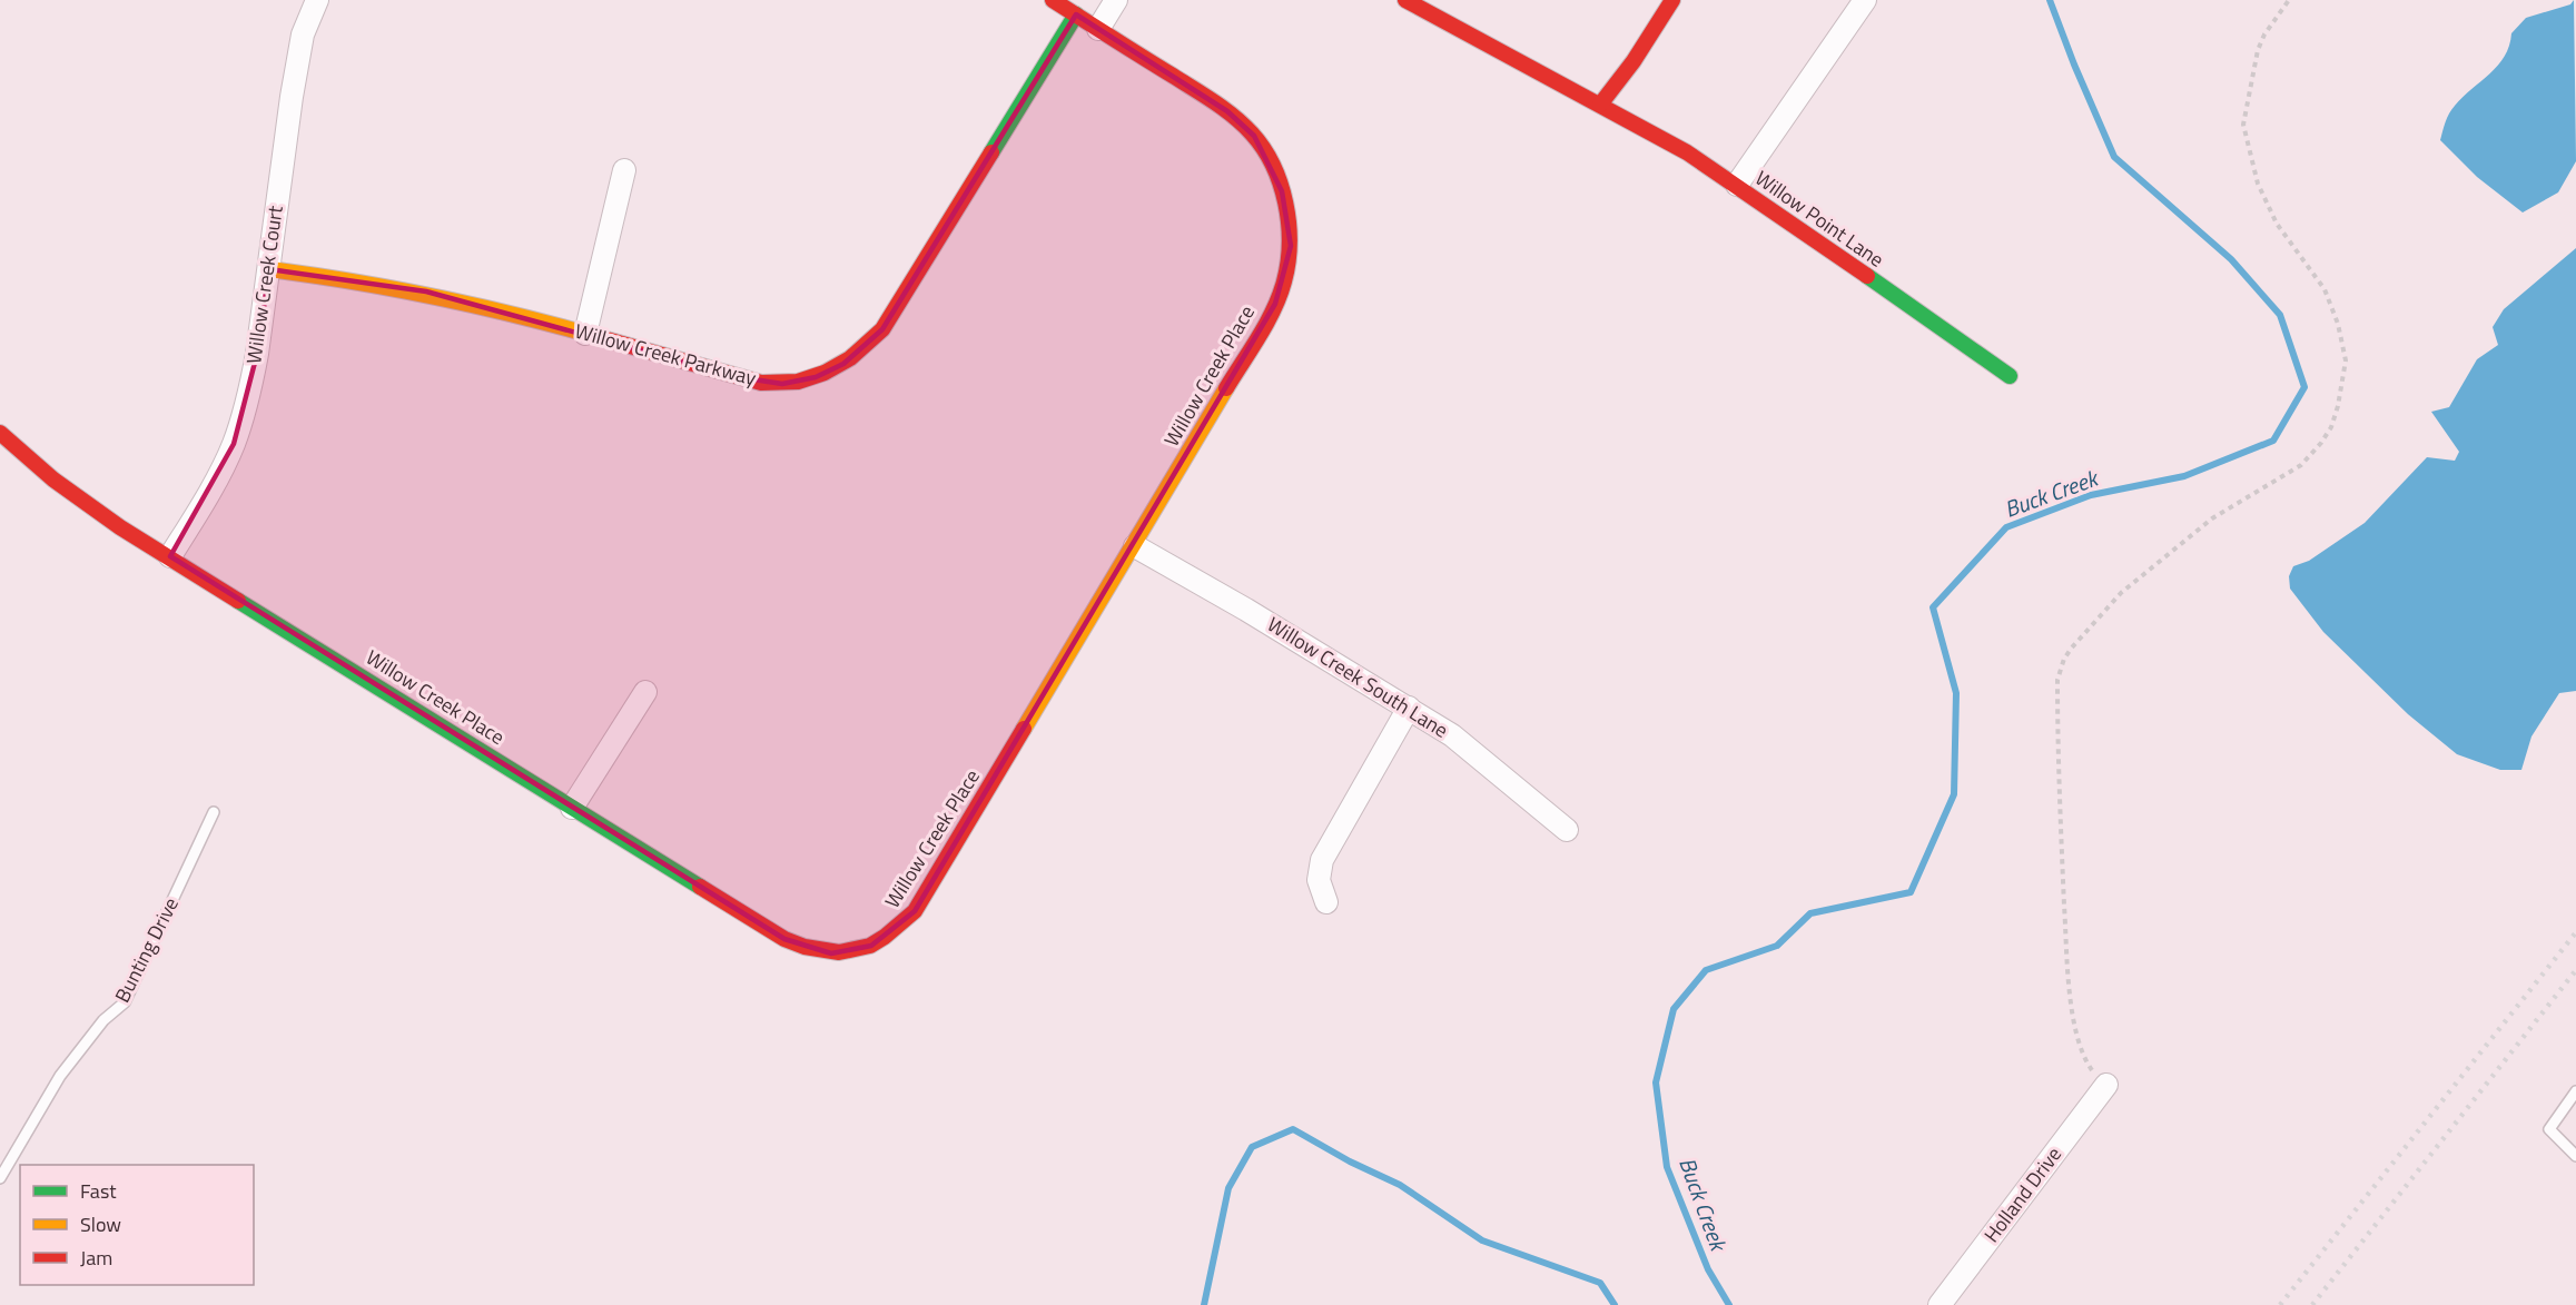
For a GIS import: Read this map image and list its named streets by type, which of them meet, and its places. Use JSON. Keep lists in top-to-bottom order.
{
  "streets": {
    "street": [
      "Willow Point Lane",
      "Willow Creek Court",
      "Willow Creek Parkway",
      "Willow Creek Place",
      "Willow Creek South Lane",
      "Holland Drive"
    ],
    "lane": ["Bunting Drive"]
  },
  "crossings": [
    ["Willow Creek Court", "Willow Creek Parkway"],
    ["Willow Creek Court", "Willow Creek Place"],
    ["Willow Creek Parkway", "Willow Creek Place"],
    ["Willow Creek Place", "Willow Creek South Lane"]
  ],
  "water": ["Buck Creek"],
  "legend": ["Fast", "Slow", "Jam"]
}
